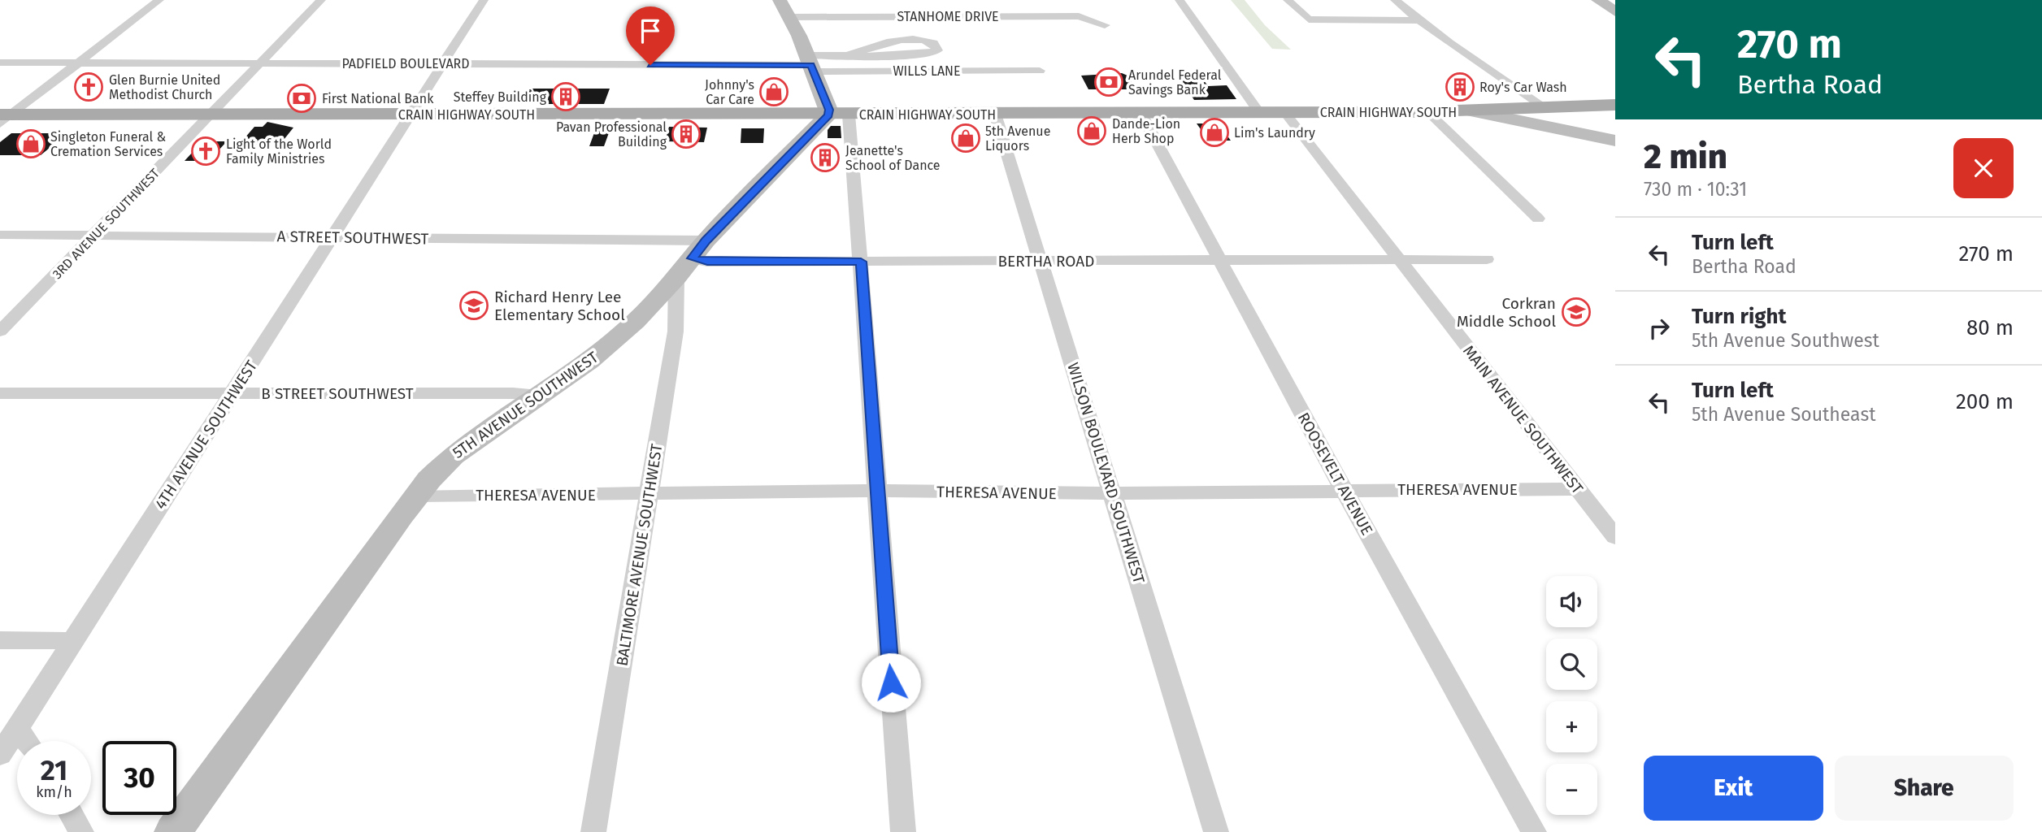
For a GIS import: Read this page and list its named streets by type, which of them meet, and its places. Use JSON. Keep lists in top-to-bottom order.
{
  "streets": {
    "main road": ["CRAIN HIGHWAY SOUTH"],
    "street": [
      "STANHOME DRIVE",
      "PADFIELD BOULEVARD",
      "WILLS LANE",
      "3RD AVENUE SOUTHWEST",
      "A STREET SOUTHWEST",
      "BERTHA ROAD",
      "B STREET SOUTHWEST",
      "5TH AVENUE SOUTHWEST",
      "MAIN AVENUE SOUTHWEST",
      "4TH AVENUE SOUTHWEST",
      "WILSON BOULEVARD SOUTHWEST",
      "ROOSEVELT AVENUE",
      "THERESA AVENUE",
      "BALTIMORE AVENUE SOUTHWEST"
    ]
  },
  "crossings": [
    ["PADFIELD BOULEVARD", "WILLS LANE"],
    ["PADFIELD BOULEVARD", "3RD AVENUE SOUTHWEST"],
    ["PADFIELD BOULEVARD", "4TH AVENUE SOUTHWEST"],
    ["CRAIN HIGHWAY SOUTH", "3RD AVENUE SOUTHWEST"],
    ["CRAIN HIGHWAY SOUTH", "5TH AVENUE SOUTHWEST"],
    ["CRAIN HIGHWAY SOUTH", "MAIN AVENUE SOUTHWEST"],
    ["CRAIN HIGHWAY SOUTH", "4TH AVENUE SOUTHWEST"],
    ["CRAIN HIGHWAY SOUTH", "WILSON BOULEVARD SOUTHWEST"],
    ["CRAIN HIGHWAY SOUTH", "ROOSEVELT AVENUE"],
    ["3RD AVENUE SOUTHWEST", "A STREET SOUTHWEST"],
    ["A STREET SOUTHWEST", "BERTHA ROAD"],
    ["A STREET SOUTHWEST", "5TH AVENUE SOUTHWEST"],
    ["A STREET SOUTHWEST", "4TH AVENUE SOUTHWEST"],
    ["A STREET SOUTHWEST", "BALTIMORE AVENUE SOUTHWEST"],
    ["BERTHA ROAD", "5TH AVENUE SOUTHWEST"],
    ["BERTHA ROAD", "MAIN AVENUE SOUTHWEST"],
    ["BERTHA ROAD", "WILSON BOULEVARD SOUTHWEST"],
    ["BERTHA ROAD", "ROOSEVELT AVENUE"],
    ["BERTHA ROAD", "BALTIMORE AVENUE SOUTHWEST"],
    ["B STREET SOUTHWEST", "5TH AVENUE SOUTHWEST"],
    ["B STREET SOUTHWEST", "4TH AVENUE SOUTHWEST"],
    ["5TH AVENUE SOUTHWEST", "THERESA AVENUE"],
    ["5TH AVENUE SOUTHWEST", "BALTIMORE AVENUE SOUTHWEST"],
    ["MAIN AVENUE SOUTHWEST", "THERESA AVENUE"],
    ["WILSON BOULEVARD SOUTHWEST", "THERESA AVENUE"],
    ["ROOSEVELT AVENUE", "THERESA AVENUE"],
    ["THERESA AVENUE", "BALTIMORE AVENUE SOUTHWEST"]
  ],
  "places": {
    "bank": ["Arundel Federal Savings Bank", "First National Bank"],
    "church": ["Glen Burnie United Methodist Church", "Light of the World Family Ministries"],
    "building": [
      "Roy's Car Wash",
      "Steffey Building",
      "Pavan Professional Building",
      "Jeanette's School of Dance"
    ],
    "shop": [
      "Johnny's Car Care",
      "Dande-Lion Herb Shop",
      "Lim's Laundry",
      "5th Avenue Liquors",
      "Singleton Funeral & Cremation Services"
    ],
    "school or university": ["Richard Henry Lee Elementary School", "Corkran Middle School"]
  },
  "page": {
    "turn": ["270 m", "Bertha Road"],
    "heading": ["2 min", "730 m · 10:31"],
    "list": [
      {
        "name": "Turn left",
        "note": "Bertha Road",
        "value": "270 m"
      },
      {
        "name": "Turn right",
        "note": "5th Avenue Southwest",
        "value": "80 m"
      },
      {
        "name": "Turn left",
        "note": "5th Avenue Southeast",
        "value": "200 m"
      }
    ],
    "map_buttons": ["+", "−"],
    "speed": "21 km/h",
    "limit": "30",
    "buttons": ["Exit", "Share"]
  }
}
